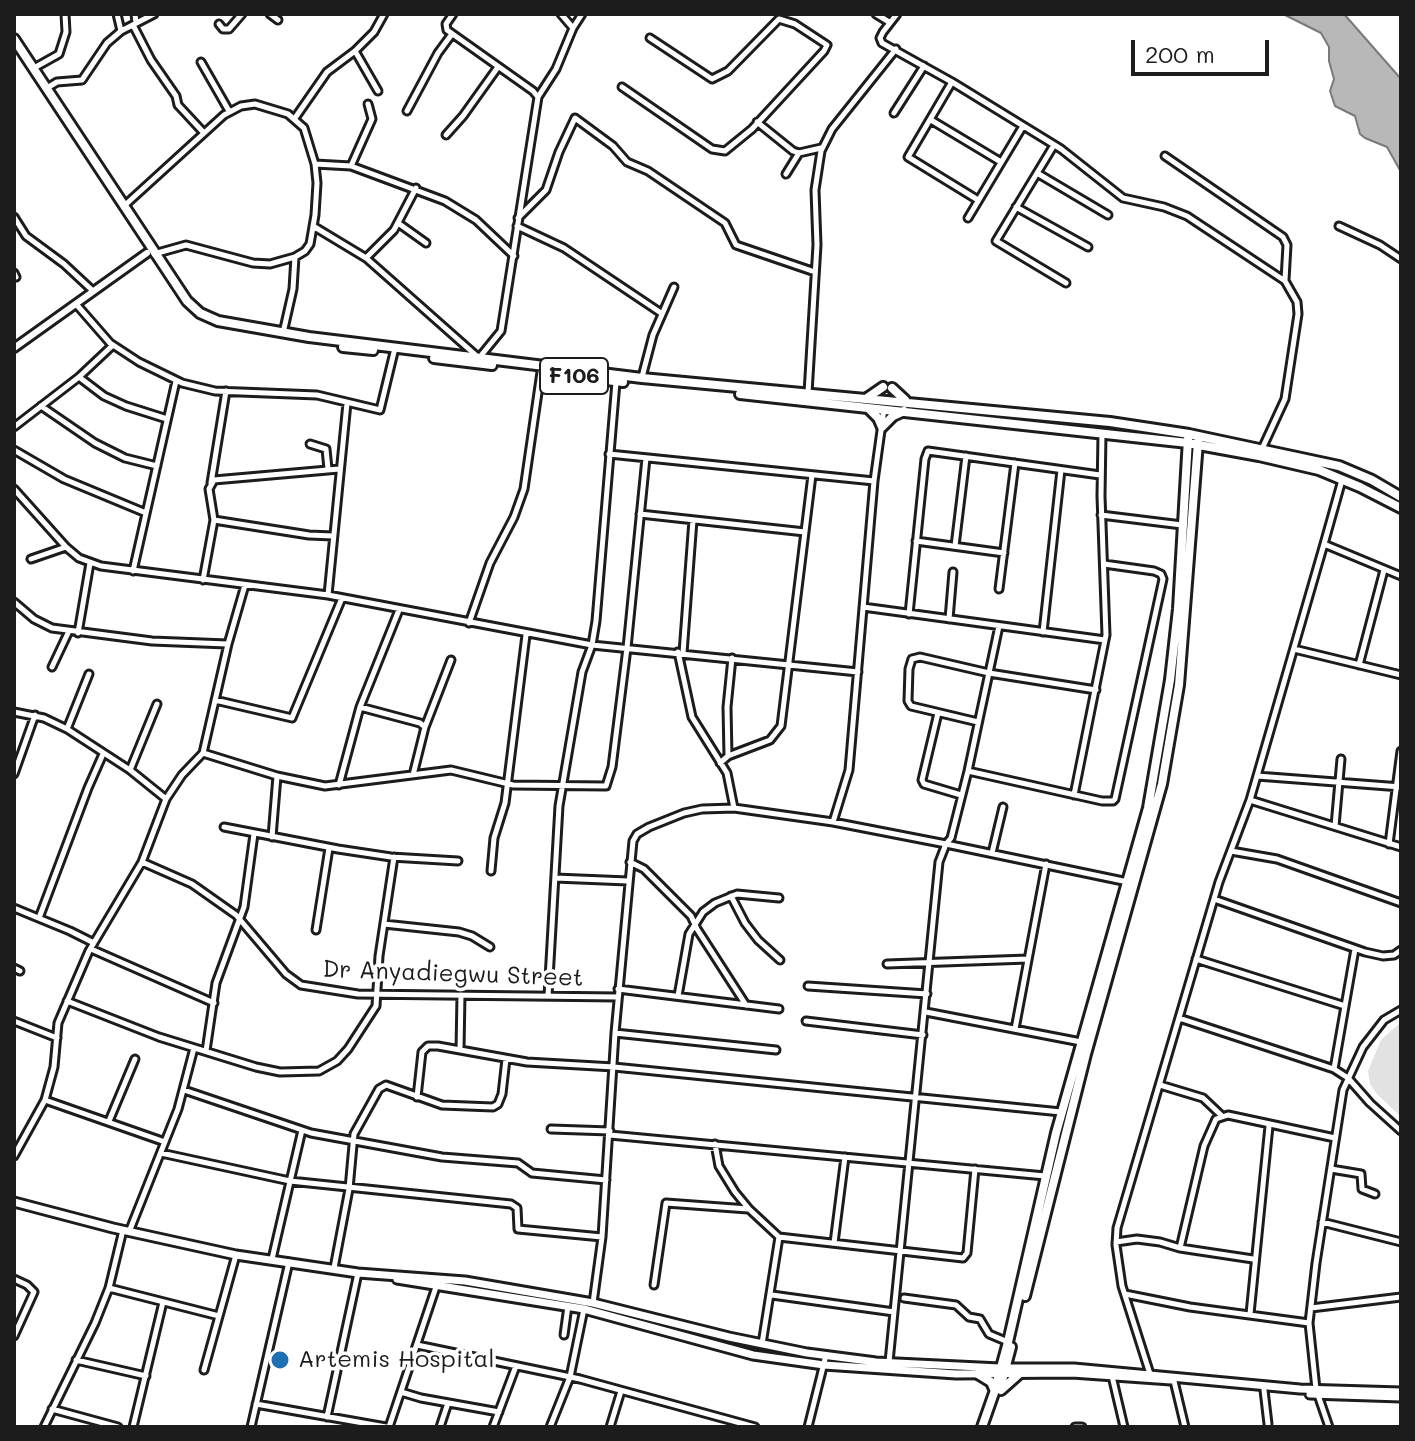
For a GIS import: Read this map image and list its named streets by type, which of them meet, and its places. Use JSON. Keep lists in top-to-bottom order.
{
  "streets": {
    "main road": ["F106"],
    "street": ["Dr Anyadiegwu Street"]
  },
  "places": ["Artemis Hospital"],
  "scale_bar": "200 m"
}
